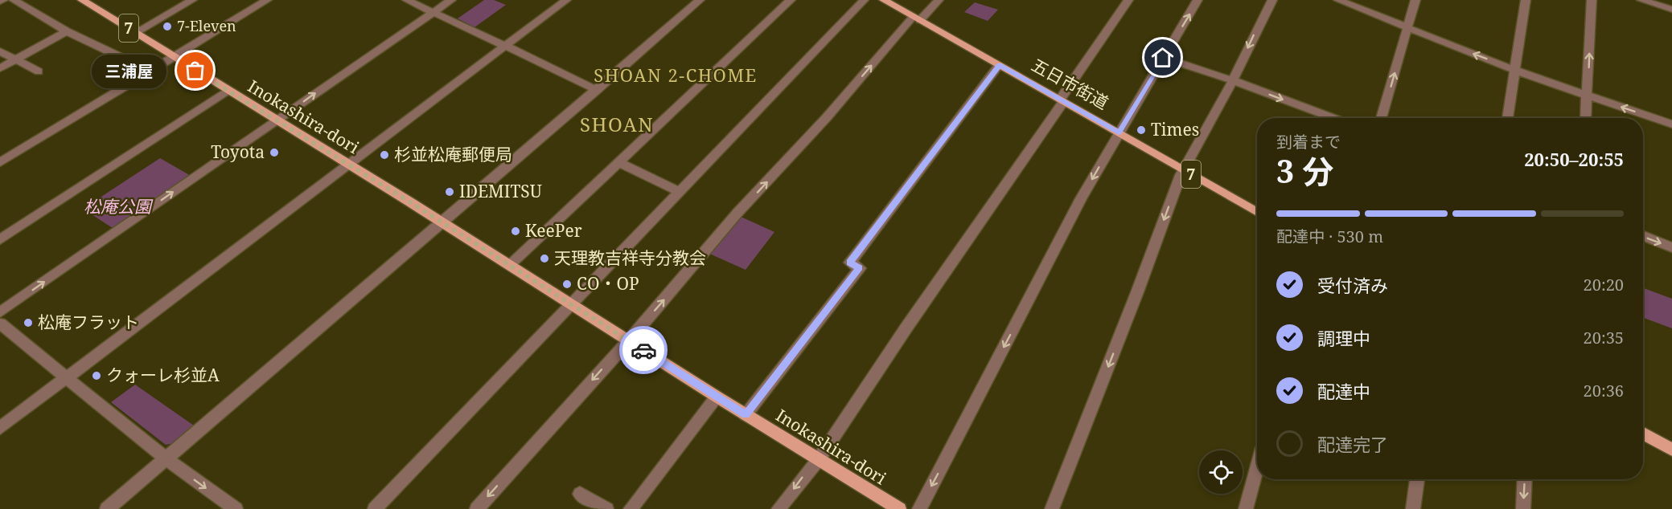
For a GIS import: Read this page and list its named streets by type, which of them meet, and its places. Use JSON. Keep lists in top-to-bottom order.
{
  "streets": {
    "main road": ["7", "五日市街道", "Inokashira-dori"]
  },
  "districts": ["SHOAN 2-CHOME", "SHOAN"],
  "parks": ["松庵公園"],
  "places": [
    "7-Eleven",
    "三浦屋",
    "Times",
    "Toyota",
    "杉並松庵郵便局",
    "IDEMITSU",
    "KeePer",
    "天理教吉祥寺分教会",
    "CO・OP",
    "松庵フラット",
    "クォーレ杉並A"
  ],
  "page": {
    "bubble": "三浦屋",
    "heading": ["3 分", "到着まで", "20:50–20:55"],
    "bar": "配達中 · 530 m",
    "list": [
      ["受付済み", "20:20"],
      ["調理中", "20:35"],
      ["配達中", "20:36"],
      "配達完了"
    ]
  }
}
